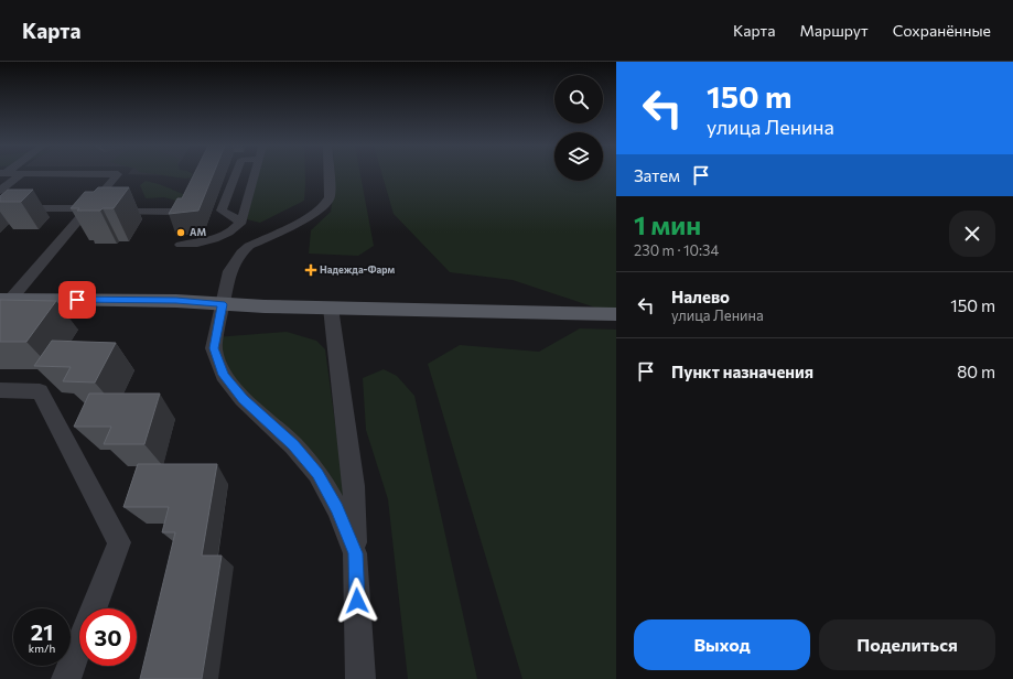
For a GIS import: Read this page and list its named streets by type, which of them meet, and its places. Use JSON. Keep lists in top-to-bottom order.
{
  "places": {
    "other": ["АМ"],
    "health": ["Надежда-Фарм"]
  },
  "page": {
    "header": "Карта",
    "nav": ["Карта", "Маршрут", "Сохранённые"],
    "turn": ["150 m", "улица Ленина"],
    "then": "Затем",
    "heading": ["1 мин", "230 m · 10:34"],
    "list": [
      {
        "name": "Налево",
        "note": "улица Ленина",
        "value": "150 m"
      },
      {
        "name": "Пункт назначения",
        "value": "80 m"
      }
    ],
    "speed": "21 km/h",
    "limit": "30",
    "buttons": ["Выход", "Поделиться"]
  }
}
